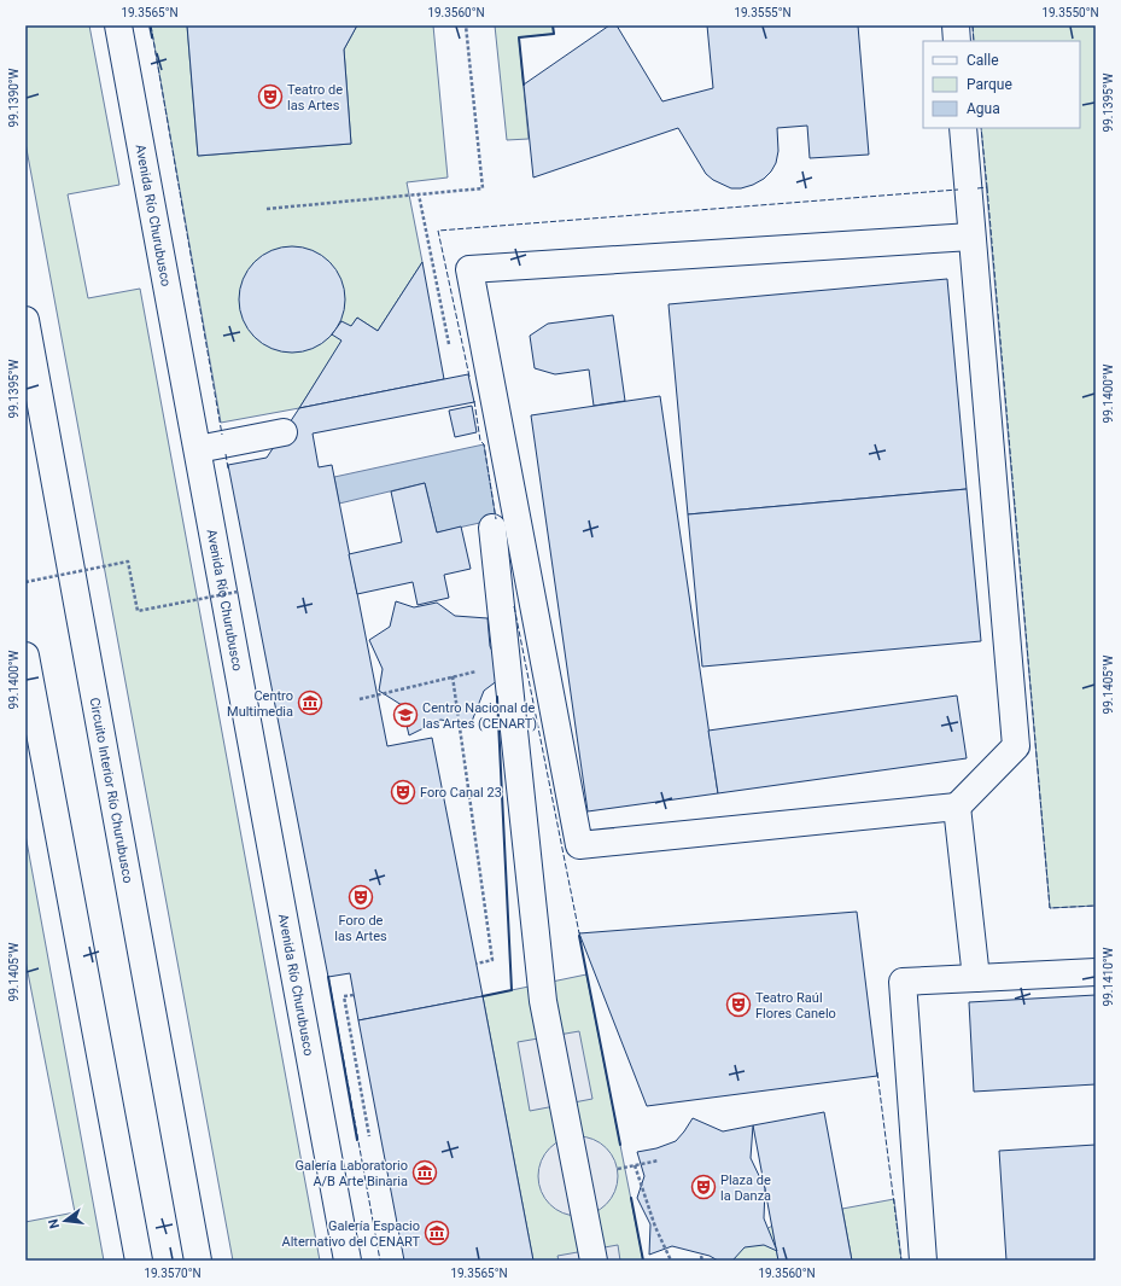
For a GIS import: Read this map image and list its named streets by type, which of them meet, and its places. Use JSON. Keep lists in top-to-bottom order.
{
  "streets": {
    "main road": ["Avenida Río Churubusco", "Circuito Interior Río Churubusco"]
  },
  "places": {
    "theatre": [
      "Teatro de las Artes",
      "Foro Canal 23",
      "Foro de las Artes",
      "Teatro Raúl Flores Canelo",
      "Plaza de la Danza"
    ],
    "museum": ["Centro Multimedia", "Galería Laboratorio A/B Arte Binaria", "Galería Espacio Alternativo del CENART"],
    "school or university": ["Centro Nacional de las Artes (CENART)"]
  },
  "legend": ["Calle", "Parque", "Agua"],
  "north": "left",
  "coordinates": [
    "19.3565°N",
    "19.3560°N",
    "19.3555°N",
    "19.3550°N",
    "99.1390°W",
    "99.1395°W",
    "99.1400°W",
    "99.1405°W",
    "99.1410°W",
    "19.3570°N"
  ]
}
